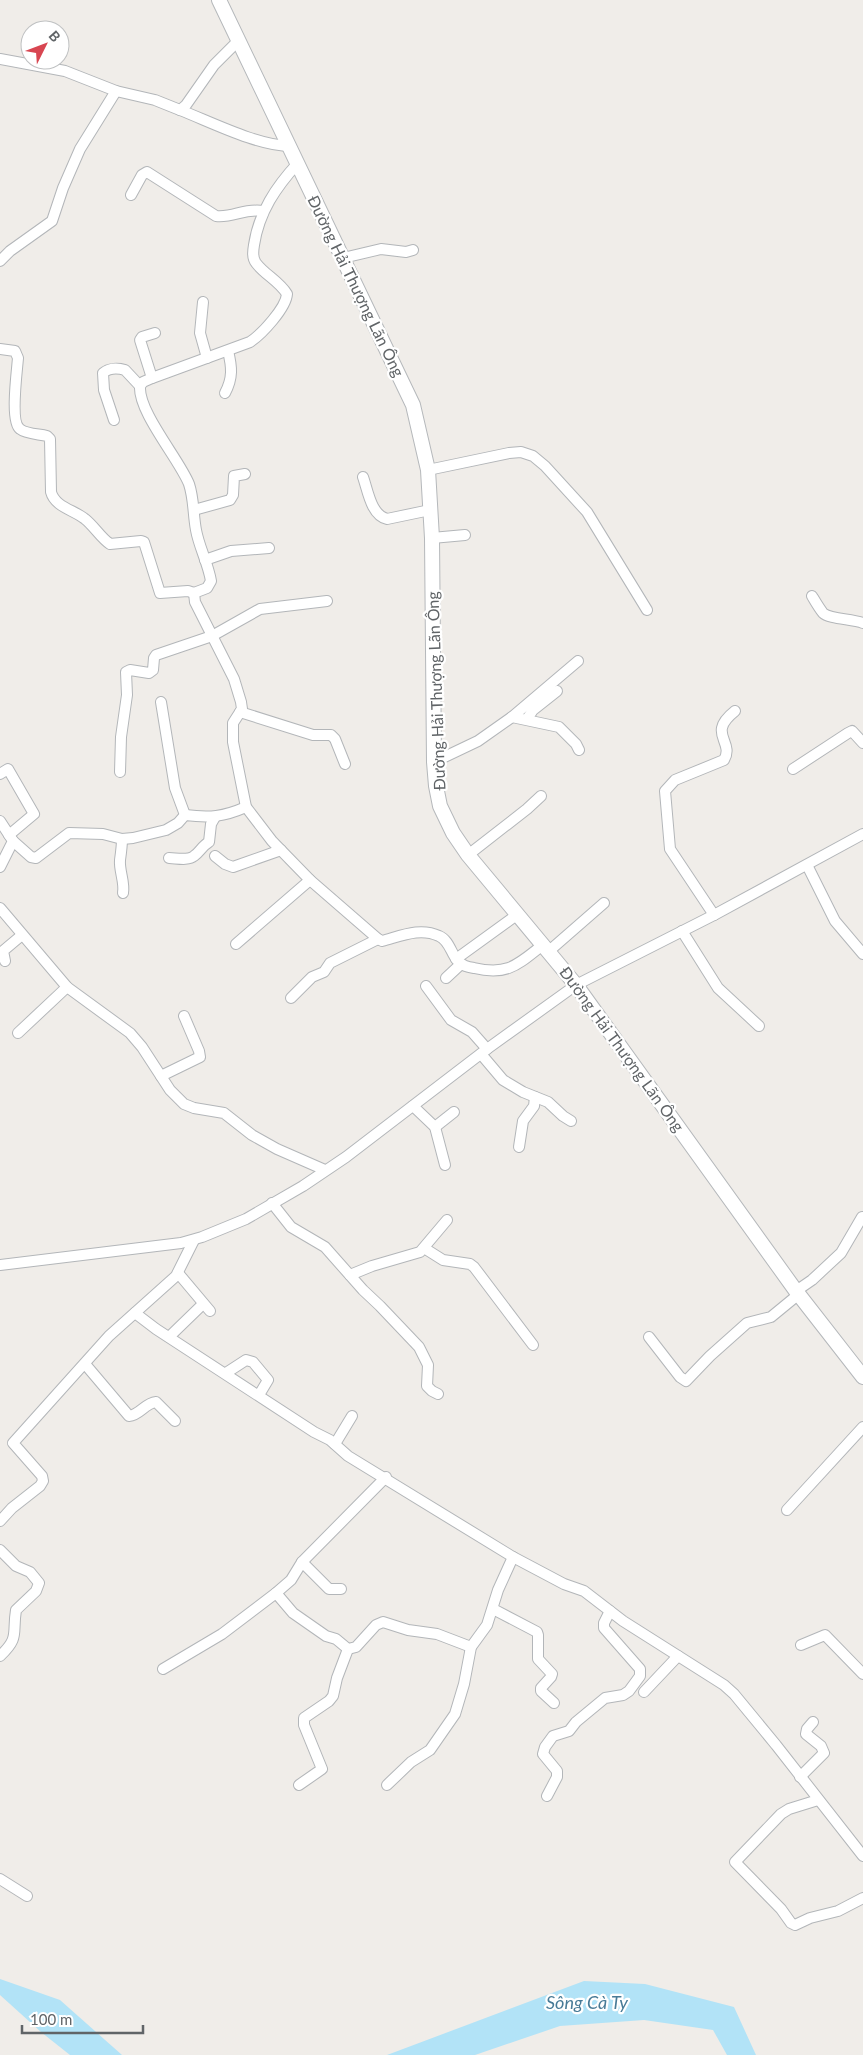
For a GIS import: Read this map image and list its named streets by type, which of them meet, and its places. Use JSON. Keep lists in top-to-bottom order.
{
  "streets": {
    "street": ["Đường Hải Thượng Lãn Ông"]
  },
  "water": ["Sông Cà Ty"],
  "scale_bar": "100 m",
  "north": "top right"
}
